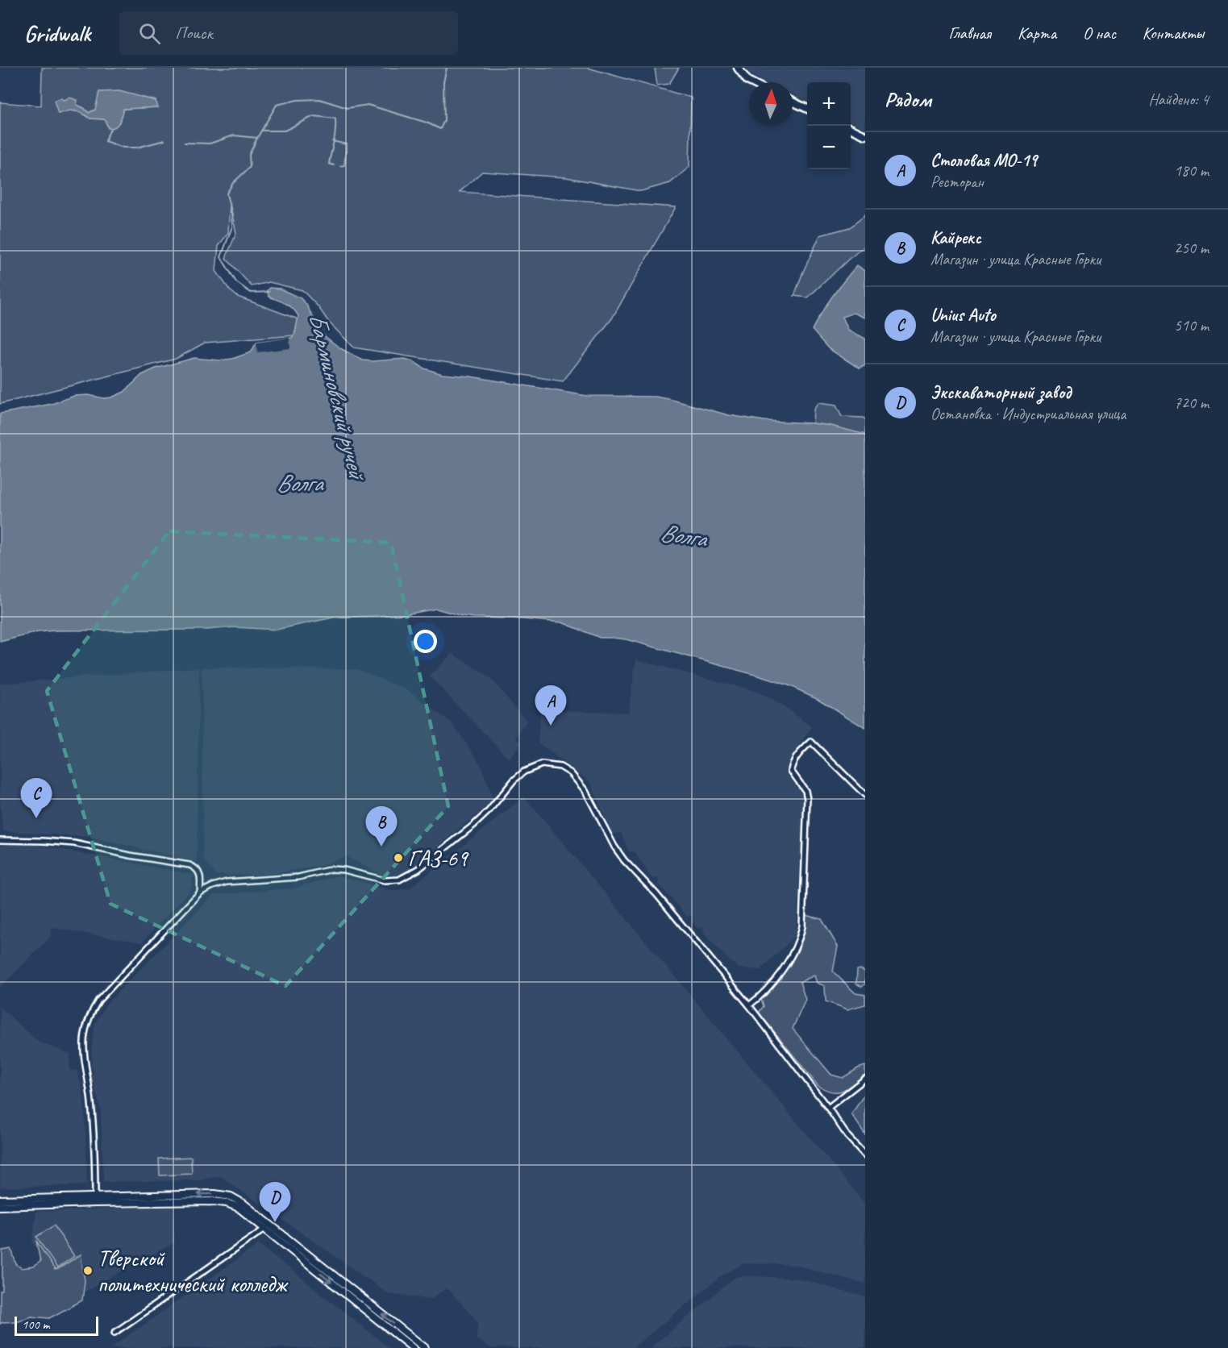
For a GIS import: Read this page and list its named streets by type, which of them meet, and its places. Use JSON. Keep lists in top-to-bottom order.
{
  "water": ["Барминовский ручей", "Волга"],
  "places": ["ГАЗ-69", "Тверской политехнический колледж"],
  "scale_bar": "100 m",
  "north": "top",
  "page": {
    "header": "Gridwalk",
    "search": "Поиск",
    "nav": [
      "Главная",
      "Карта",
      "О нас",
      "Контакты"
    ],
    "heading": ["Рядом", "Найдено: 4"],
    "map_buttons": ["+", "−"],
    "list": [
      {
        "mark": "A",
        "name": "Столовая МО-19",
        "note": "Ресторан",
        "value": "180 m"
      },
      {
        "mark": "B",
        "name": "Кайрекс",
        "note": "Магазин · улица Красные Горки",
        "value": "250 m"
      },
      {
        "mark": "C",
        "name": "Unius Auto",
        "note": "Магазин · улица Красные Горки",
        "value": "510 m"
      },
      {
        "mark": "D",
        "name": "Экскаваторный завод",
        "note": "Остановка · Индустриальная улица",
        "value": "720 m"
      }
    ],
    "pins": [
      "A",
      "C",
      "B",
      "D"
    ],
    "scale": "100 m"
  }
}
